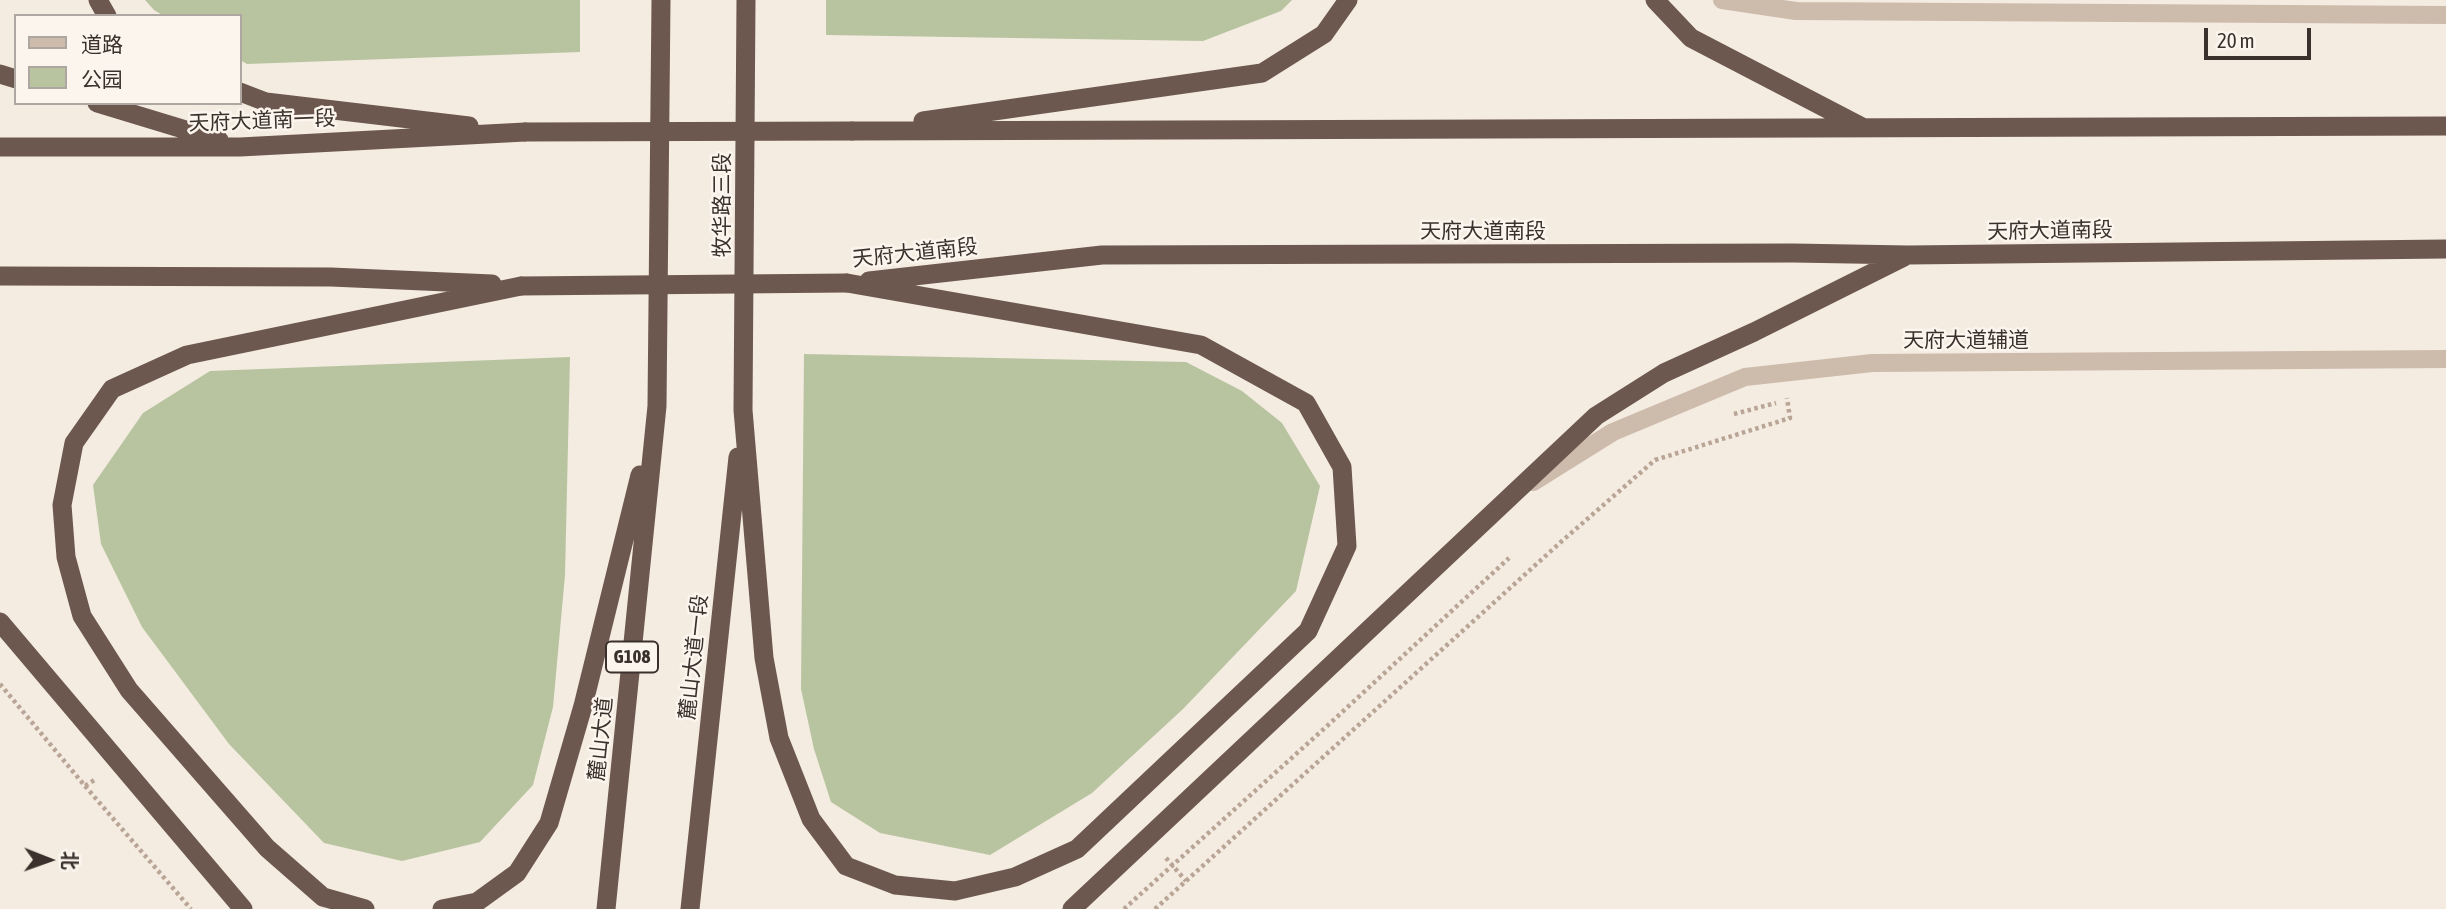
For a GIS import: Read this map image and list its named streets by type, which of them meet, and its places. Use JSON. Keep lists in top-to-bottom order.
{
  "streets": {
    "highway": [
      "天府大道南一段",
      "牧华路三段",
      "天府大道南段",
      "G108",
      "麓山大道一段",
      "麓山大道"
    ],
    "street": ["天府大道辅道"]
  },
  "crossings": [
    ["牧华路三段", "麓山大道一段"],
    ["G108", "麓山大道"]
  ],
  "legend": ["道路", "公园"],
  "scale_bar": "20 m",
  "north": "right"
}
